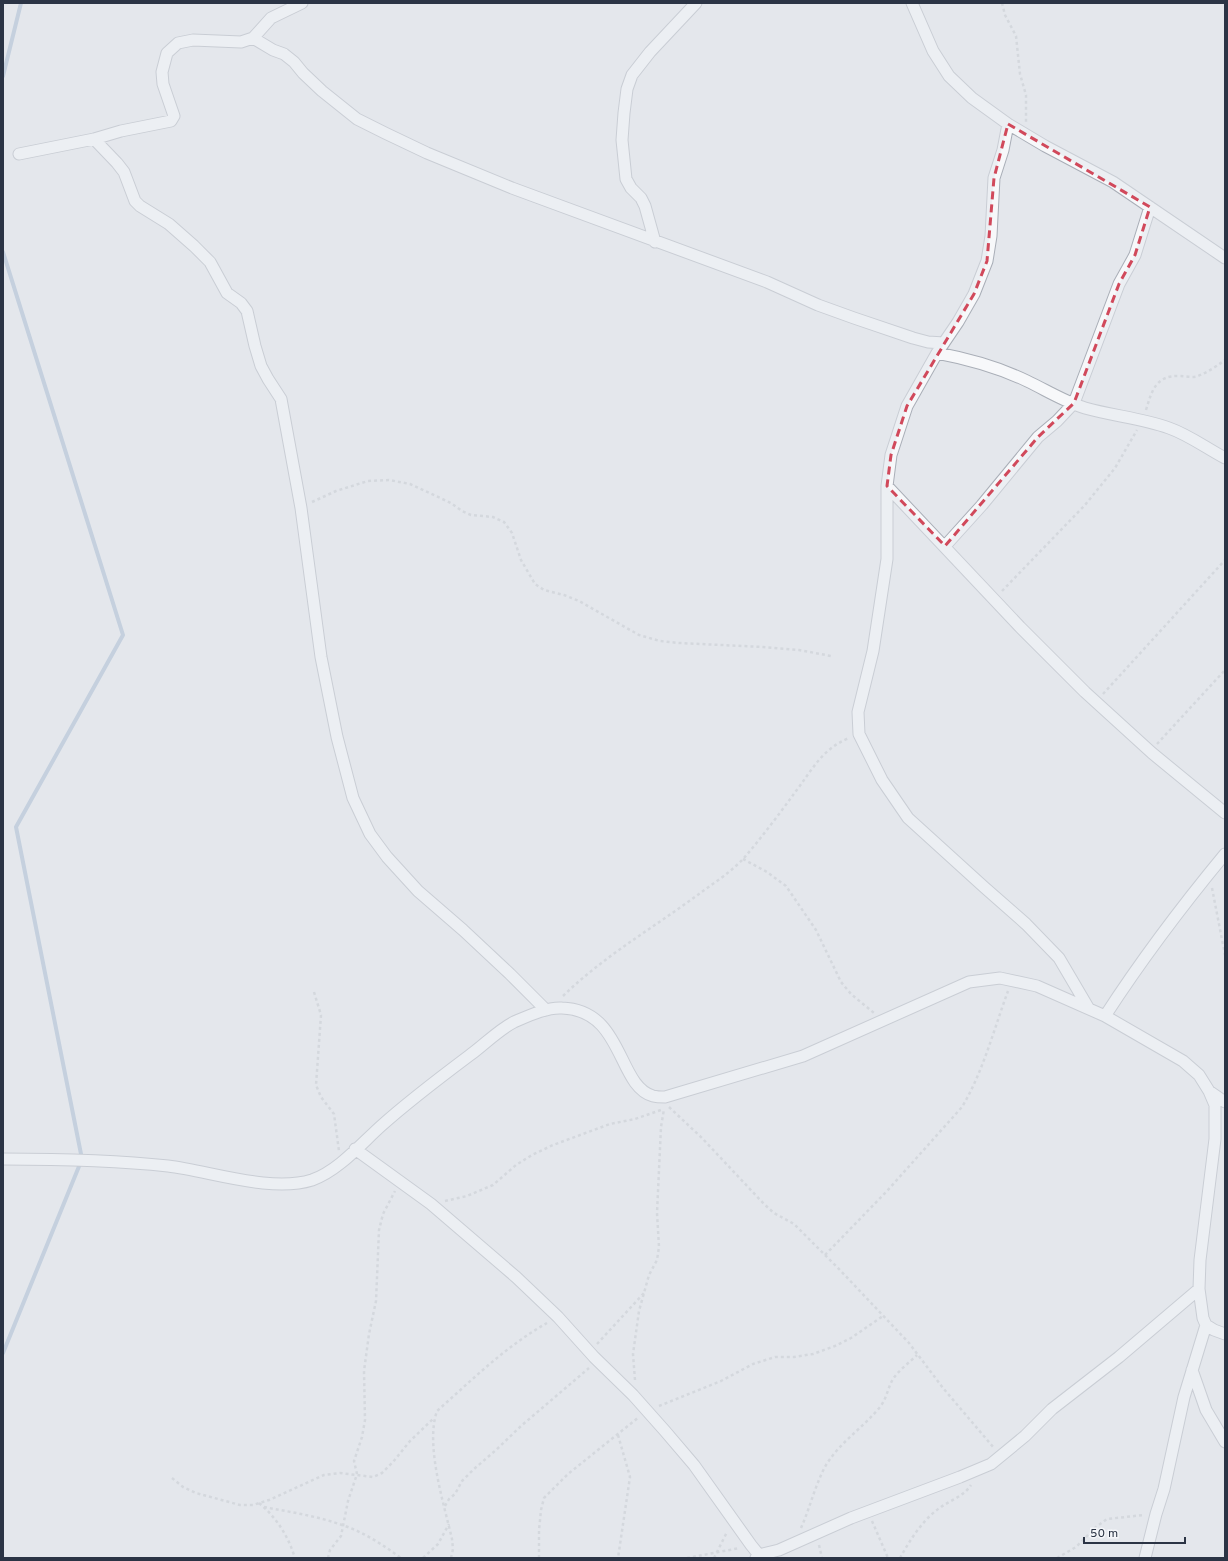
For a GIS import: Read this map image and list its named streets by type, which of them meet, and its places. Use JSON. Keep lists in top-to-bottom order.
{
  "scale_bar": "50 m"
}
